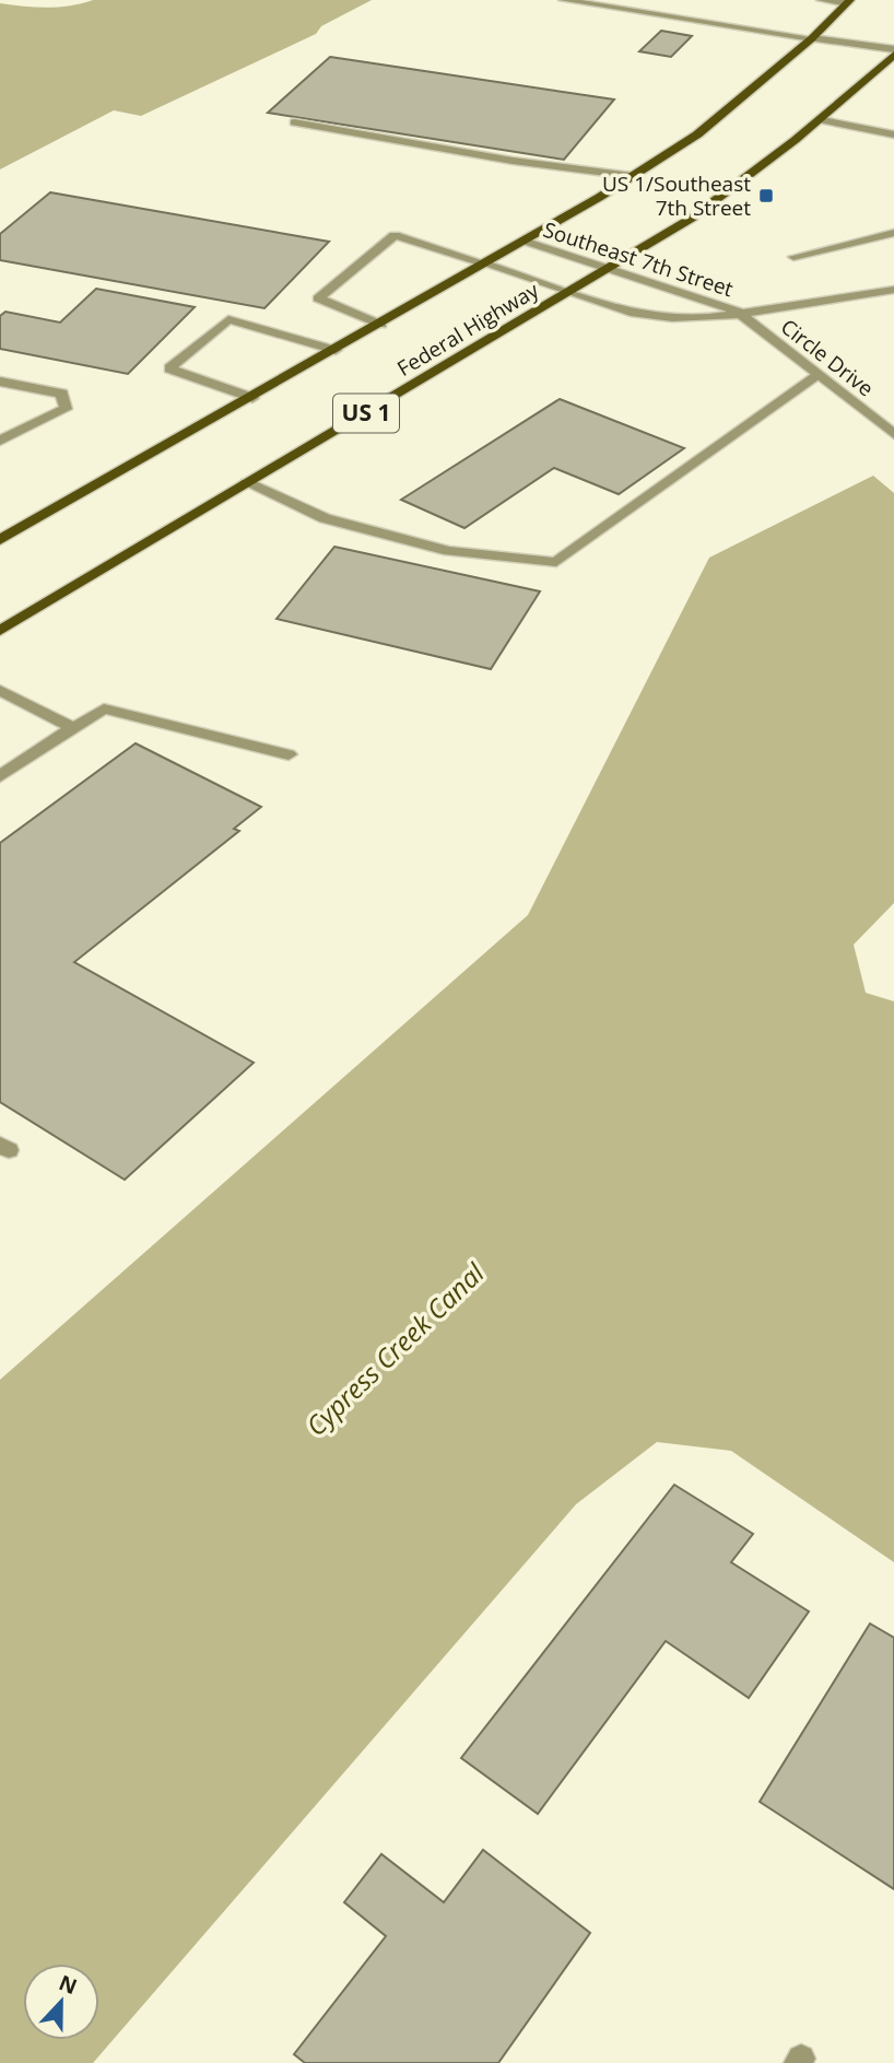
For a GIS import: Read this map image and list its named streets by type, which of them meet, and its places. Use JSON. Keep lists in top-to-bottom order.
{
  "streets": {
    "main road": ["Federal Highway", "US 1"],
    "street": ["Southeast 7th Street", "Circle Drive"]
  },
  "crossings": [
    ["Southeast 7th Street", "Federal Highway"],
    ["Southeast 7th Street", "Circle Drive"]
  ],
  "water": ["Cypress Creek Canal"],
  "places": {
    "transit": ["US 1/Southeast 7th Street"]
  },
  "north": "top"
}
